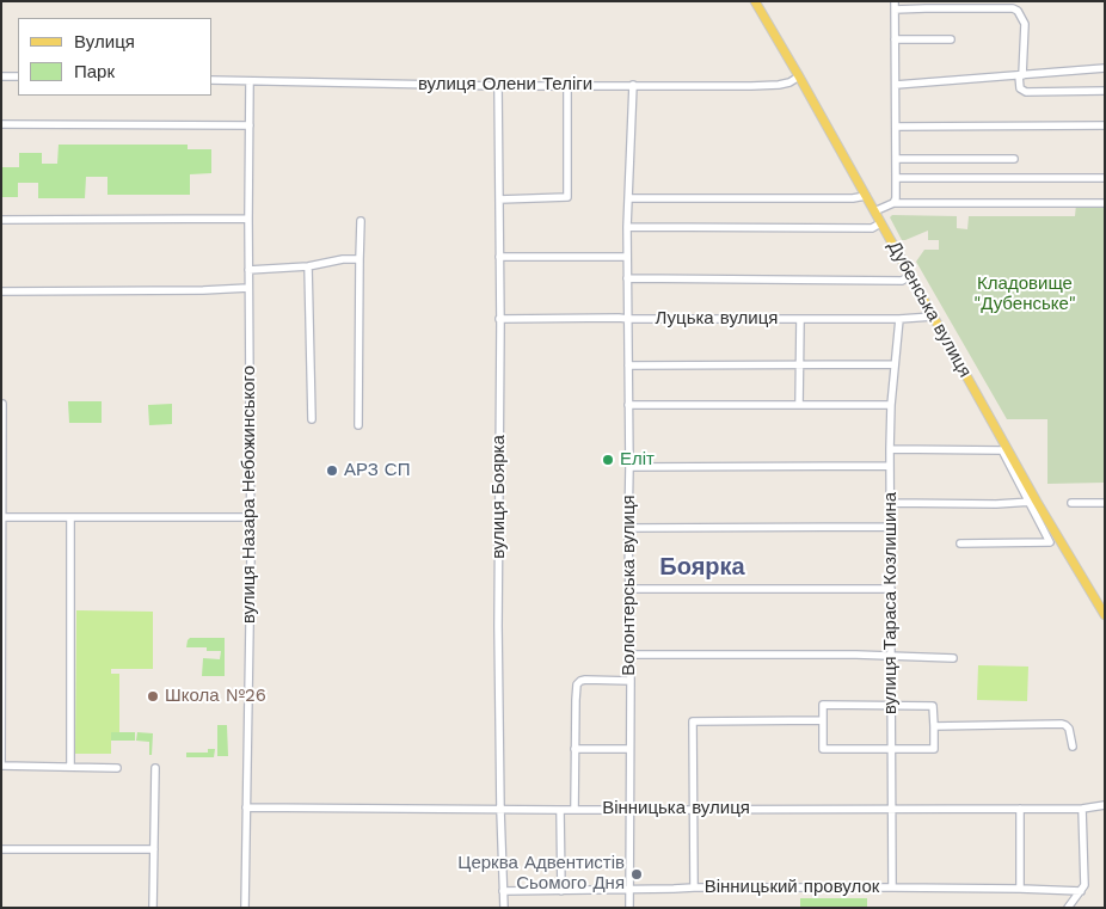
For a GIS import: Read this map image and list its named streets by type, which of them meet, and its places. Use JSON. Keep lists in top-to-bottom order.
{
  "streets": {
    "main road": ["Дубенська вулиця"],
    "street": [
      "вулиця Олени Теліги",
      "Луцька вулиця",
      "вулиця Назара Небожинського",
      "вулиця Боярка",
      "Волонтерська вулиця",
      "вулиця Тараса Козлишина",
      "Вінницька вулиця",
      "Вінницький провулок"
    ]
  },
  "crossings": [
    ["вулиця Олени Теліги", "Дубенська вулиця"],
    ["вулиця Олени Теліги", "вулиця Назара Небожинського"],
    ["вулиця Олени Теліги", "вулиця Боярка"],
    ["вулиця Олени Теліги", "Волонтерська вулиця"],
    ["Дубенська вулиця", "Луцька вулиця"],
    ["Луцька вулиця", "вулиця Боярка"],
    ["Луцька вулиця", "Волонтерська вулиця"],
    ["Луцька вулиця", "вулиця Тараса Козлишина"],
    ["вулиця Назара Небожинського", "Вінницька вулиця"],
    ["вулиця Боярка", "Вінницька вулиця"],
    ["вулиця Боярка", "Вінницький провулок"],
    ["Волонтерська вулиця", "Вінницька вулиця"],
    ["Волонтерська вулиця", "Вінницький провулок"],
    ["вулиця Тараса Козлишина", "Вінницька вулиця"],
    ["вулиця Тараса Козлишина", "Вінницький провулок"]
  ],
  "districts": ["Боярка"],
  "parks": ["Кладовище \"Дубенське\""],
  "places": [
    "Еліт",
    "АРЗ СП",
    "Школа №26",
    "Церква Адвентистів Сьомого Дня"
  ],
  "legend": ["Вулиця", "Парк"]
}
